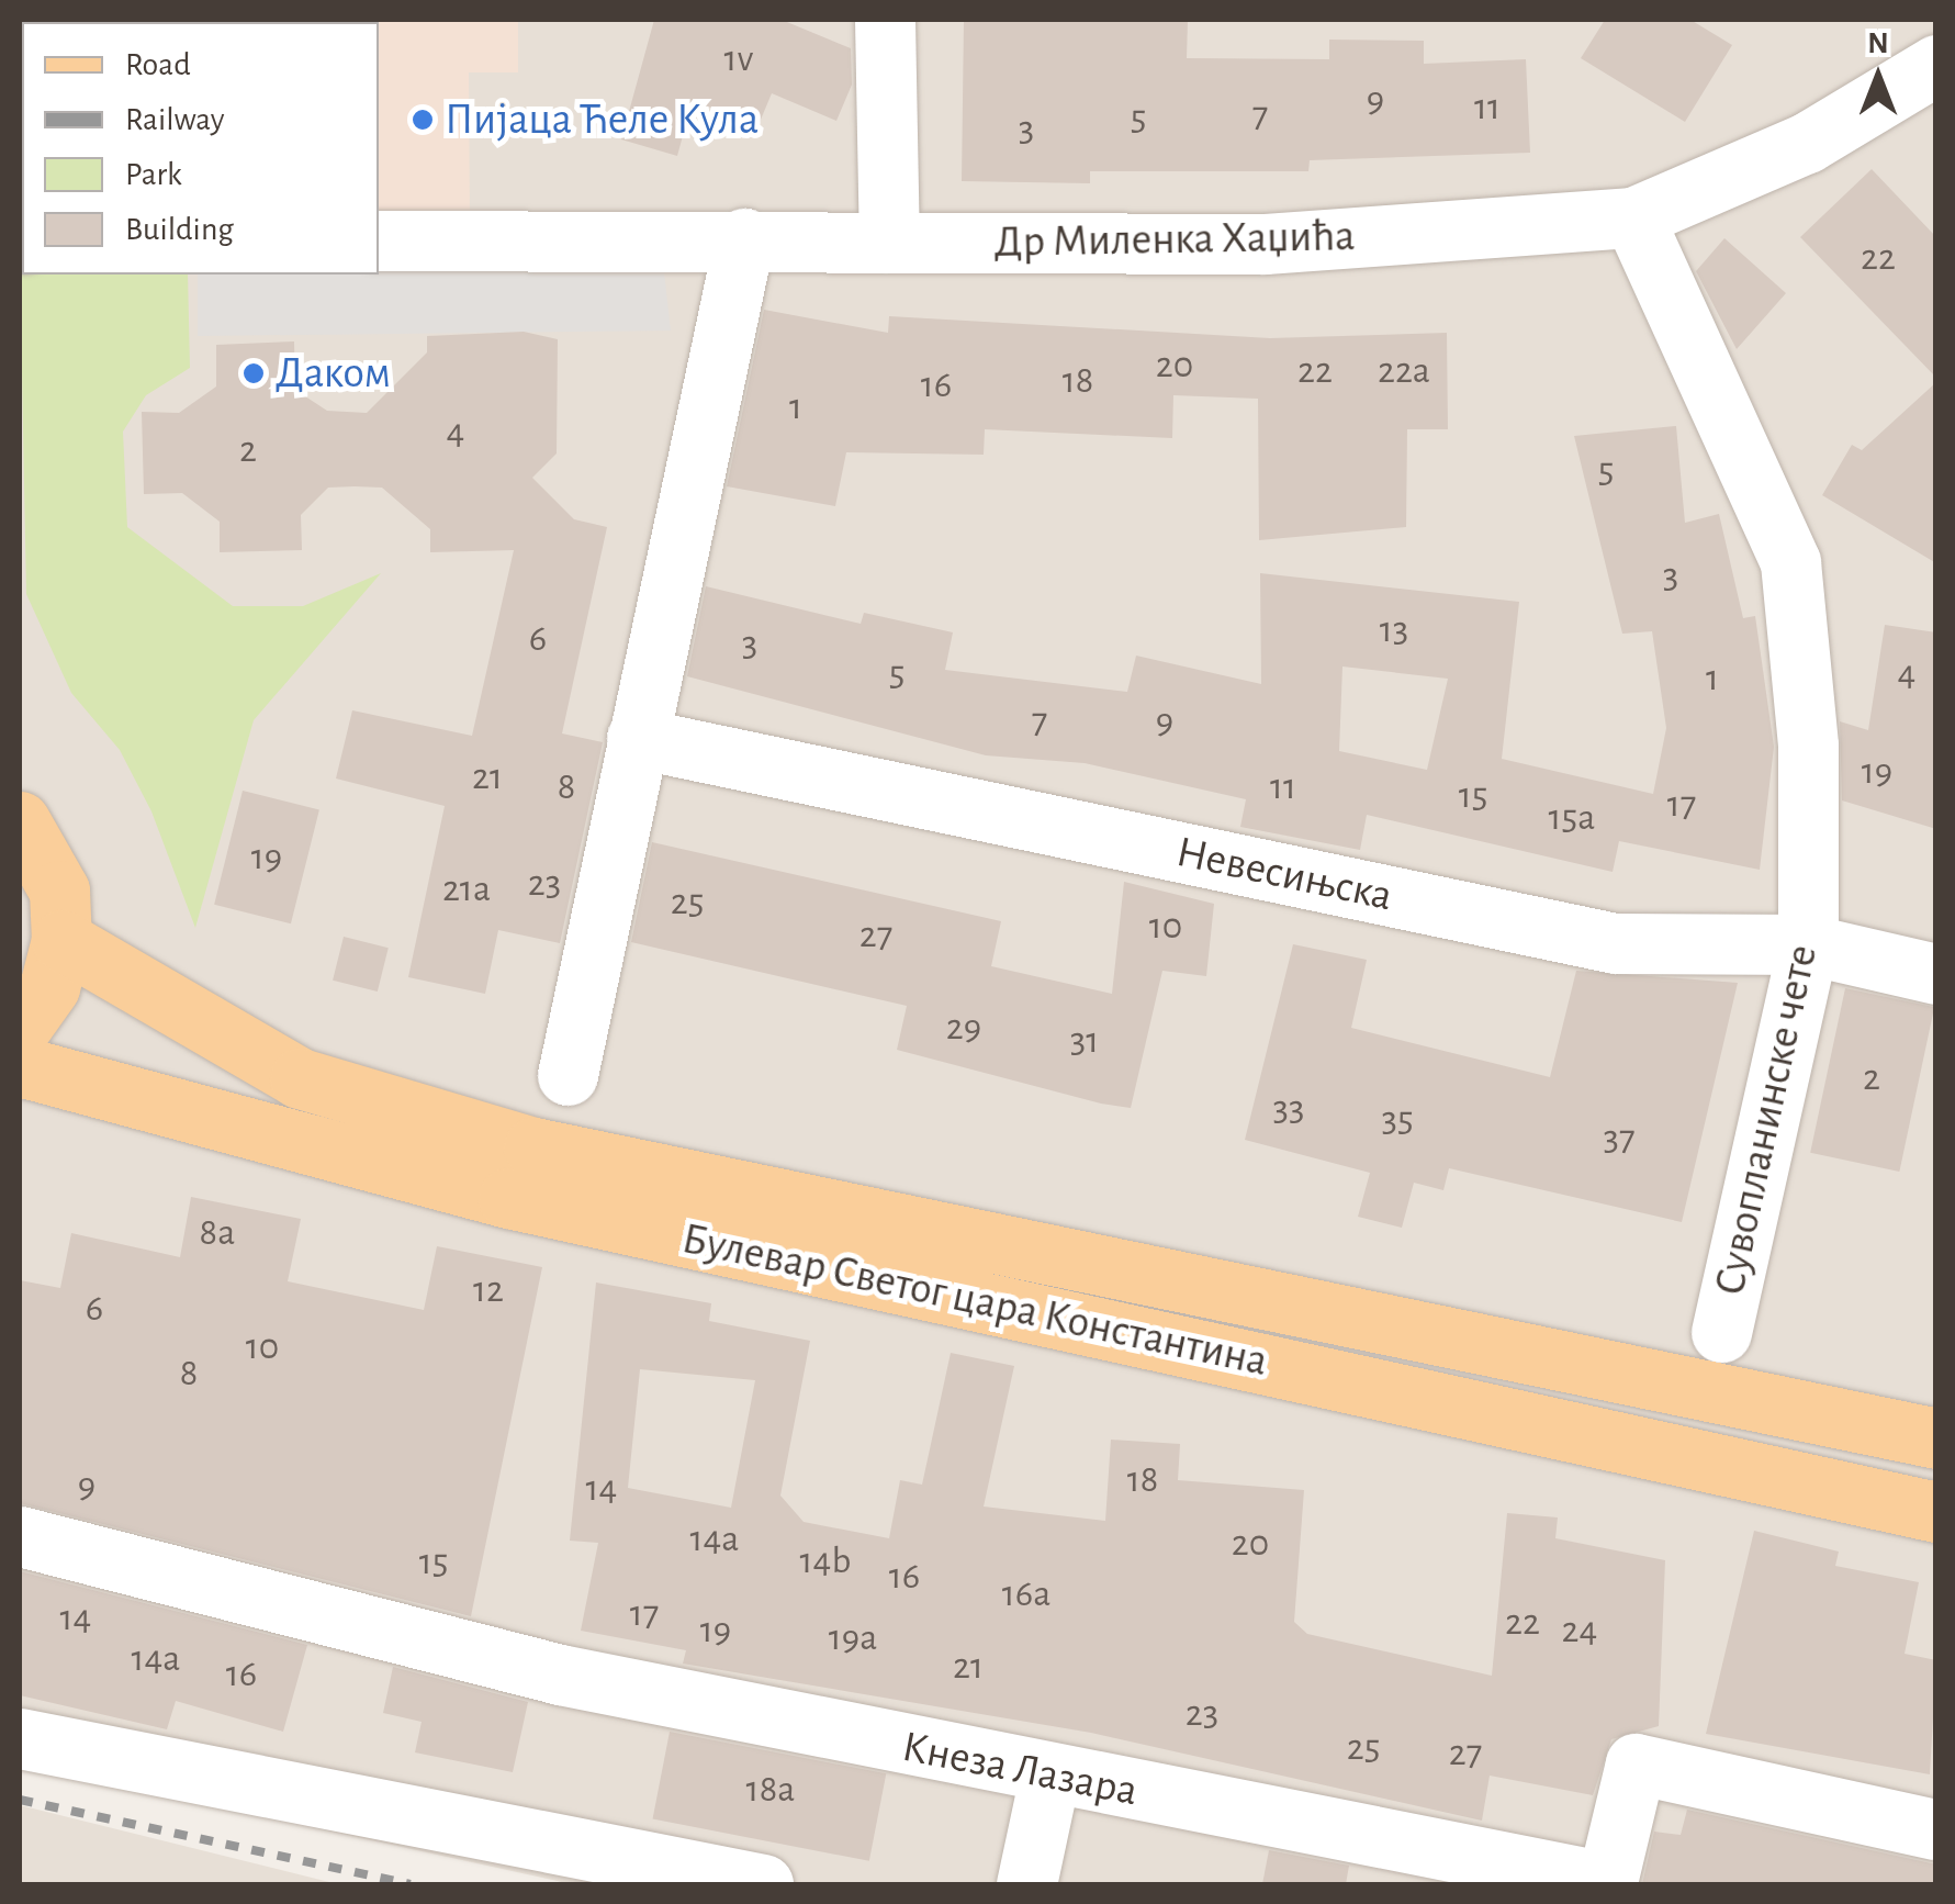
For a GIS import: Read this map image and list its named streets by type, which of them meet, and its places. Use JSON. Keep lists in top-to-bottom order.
{
  "streets": {
    "main road": ["Булевар Светог цара Константина"],
    "street": [
      "Др Миленка Хаџића",
      "Невесињска",
      "Сувопланинске чете",
      "Кнеза Лазара"
    ]
  },
  "crossings": [
    ["Др Миленка Хаџића", "Сувопланинске чете"],
    ["Невесињска", "Сувопланинске чете"]
  ],
  "places": ["Пијаца Ћеле Кула", "Даком"],
  "house_numbers": [
    "1v",
    "9",
    "11",
    "7",
    "5",
    "3",
    "22",
    "20",
    "22",
    "22a",
    "18",
    "16",
    "1",
    "4",
    "2",
    "5",
    "3",
    "13",
    "6",
    "3",
    "5",
    "4",
    "1",
    "7",
    "9",
    "19",
    "21",
    "8",
    "11",
    "15",
    "17",
    "15a",
    "19",
    "23",
    "21a",
    "25",
    "10",
    "27",
    "29",
    "31",
    "2",
    "33",
    "35",
    "37",
    "8a",
    "12",
    "6",
    "10",
    "8",
    "18",
    "9",
    "14",
    "14a",
    "20",
    "14b",
    "15",
    "16",
    "16a",
    "17",
    "14",
    "22",
    "19",
    "24",
    "19a",
    "14a",
    "21",
    "16",
    "23",
    "25",
    "27",
    "18a"
  ],
  "legend": [
    "Road",
    "Railway",
    "Park",
    "Building"
  ],
  "north": "top"
}
